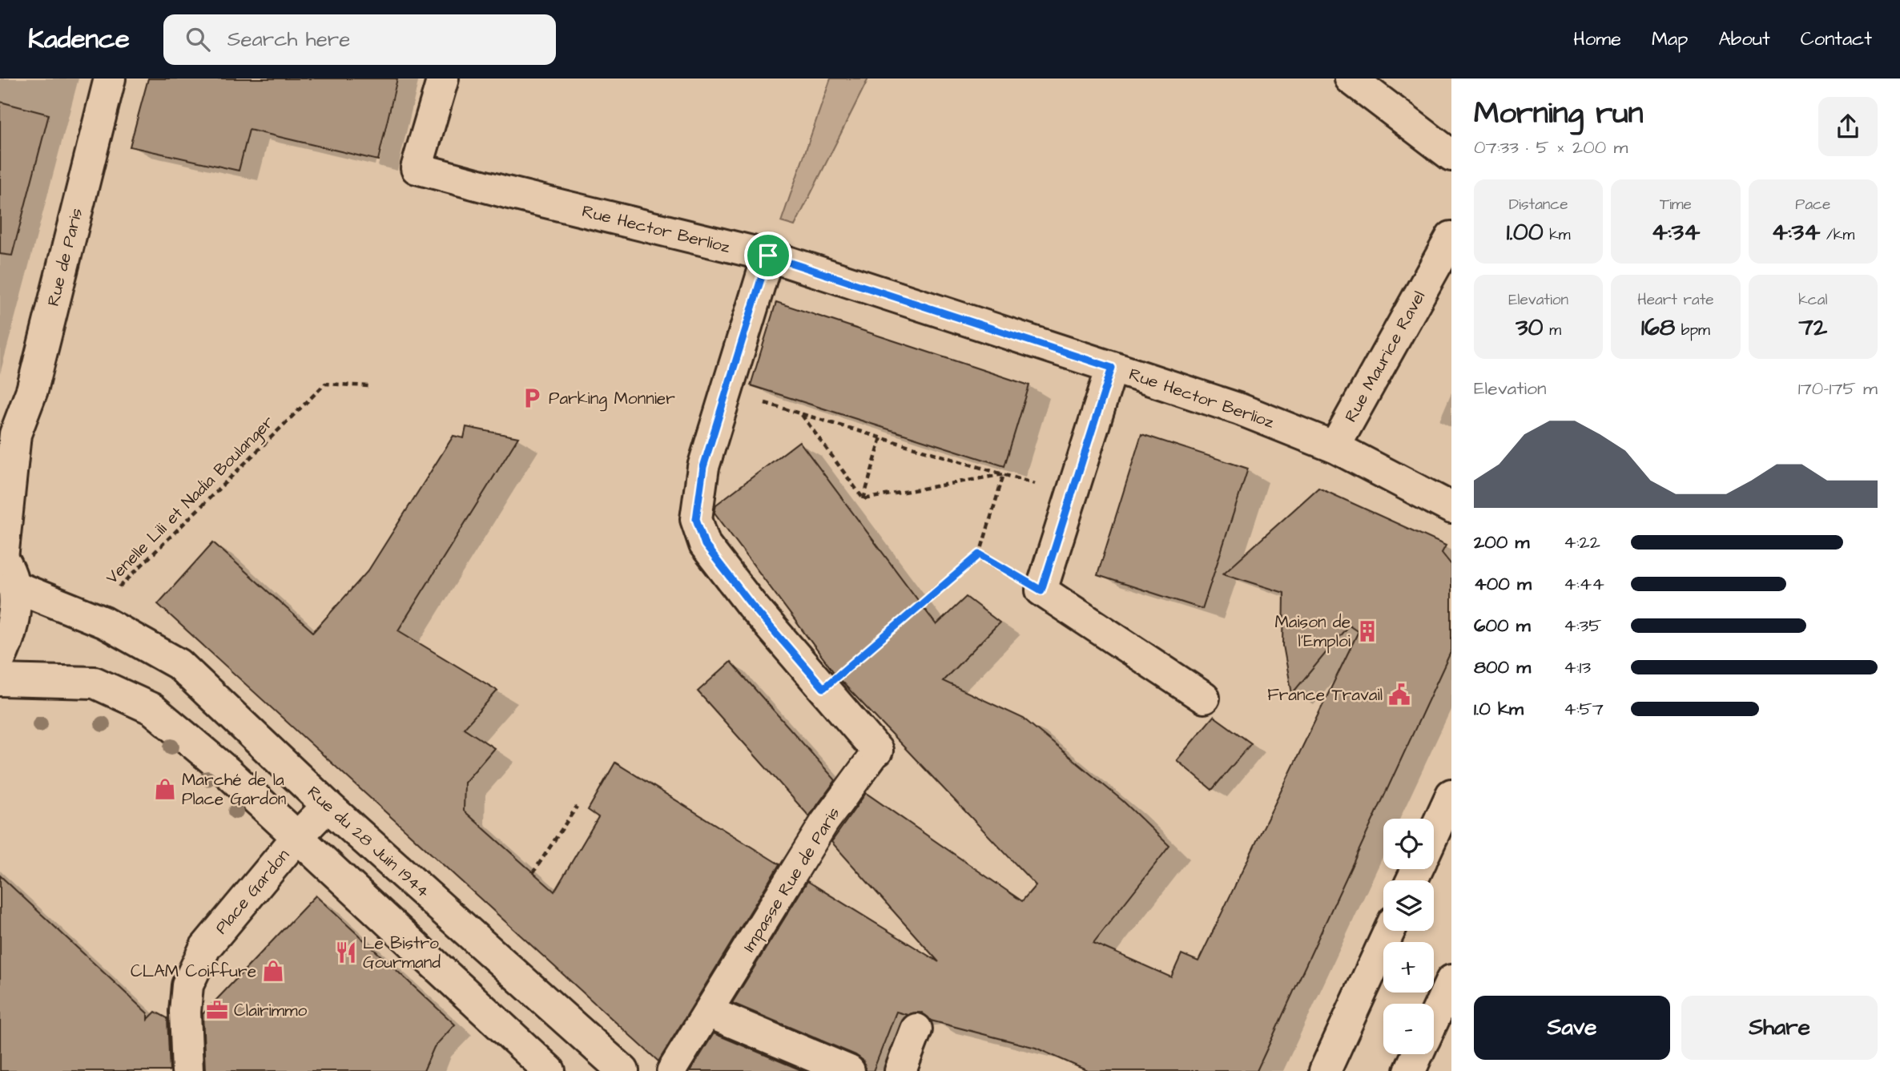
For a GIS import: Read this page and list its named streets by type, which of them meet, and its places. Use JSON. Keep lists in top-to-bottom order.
{
  "streets": {
    "street": [
      "Rue Hector Berlioz",
      "Rue de Paris",
      "Rue Maurice Ravel",
      "Rue du 28 Juin 1944",
      "Impasse Rue de Paris",
      "Place Gardon"
    ],
    "path": ["Venelle Lili et Nadia Boulanger"]
  },
  "crossings": [
    ["Rue Hector Berlioz", "Rue Maurice Ravel"],
    ["Rue de Paris", "Rue du 28 Juin 1944"],
    ["Venelle Lili et Nadia Boulanger", "Rue du 28 Juin 1944"],
    ["Rue du 28 Juin 1944", "Place Gardon"]
  ],
  "places": {
    "parking": ["Parking Monnier"],
    "building": ["Maison de l'Emploi"],
    "public building": ["France Travail"],
    "shop": ["Marché de la Place Gardon", "CLAM Coiffure"],
    "restaurant": ["Le Bistro Gourmand"],
    "office": ["Clairimmo"]
  },
  "page": {
    "header": "Kadence",
    "search": "Search here",
    "nav": [
      "Home",
      "Map",
      "About",
      "Contact"
    ],
    "heading": ["Morning run", "07:33 · 5 × 200 m"],
    "stats": [
      ["Distance", "1.00 km"],
      ["Time", "4:34"],
      ["Pace", "4:34 /km"],
      ["Elevation", "30 m"],
      ["Heart rate", "168 bpm"],
      ["kcal", "72"]
    ],
    "chart": ["Elevation", "170–175 m"],
    "list": [
      {
        "name": "200 m",
        "note": "4:22"
      },
      {
        "name": "400 m",
        "note": "4:44"
      },
      {
        "name": "600 m",
        "note": "4:35"
      },
      {
        "name": "800 m",
        "note": "4:13"
      },
      {
        "name": "1.0 km",
        "note": "4:57"
      }
    ],
    "map_buttons": ["+", "−"],
    "buttons": ["Save", "Share"]
  }
}
